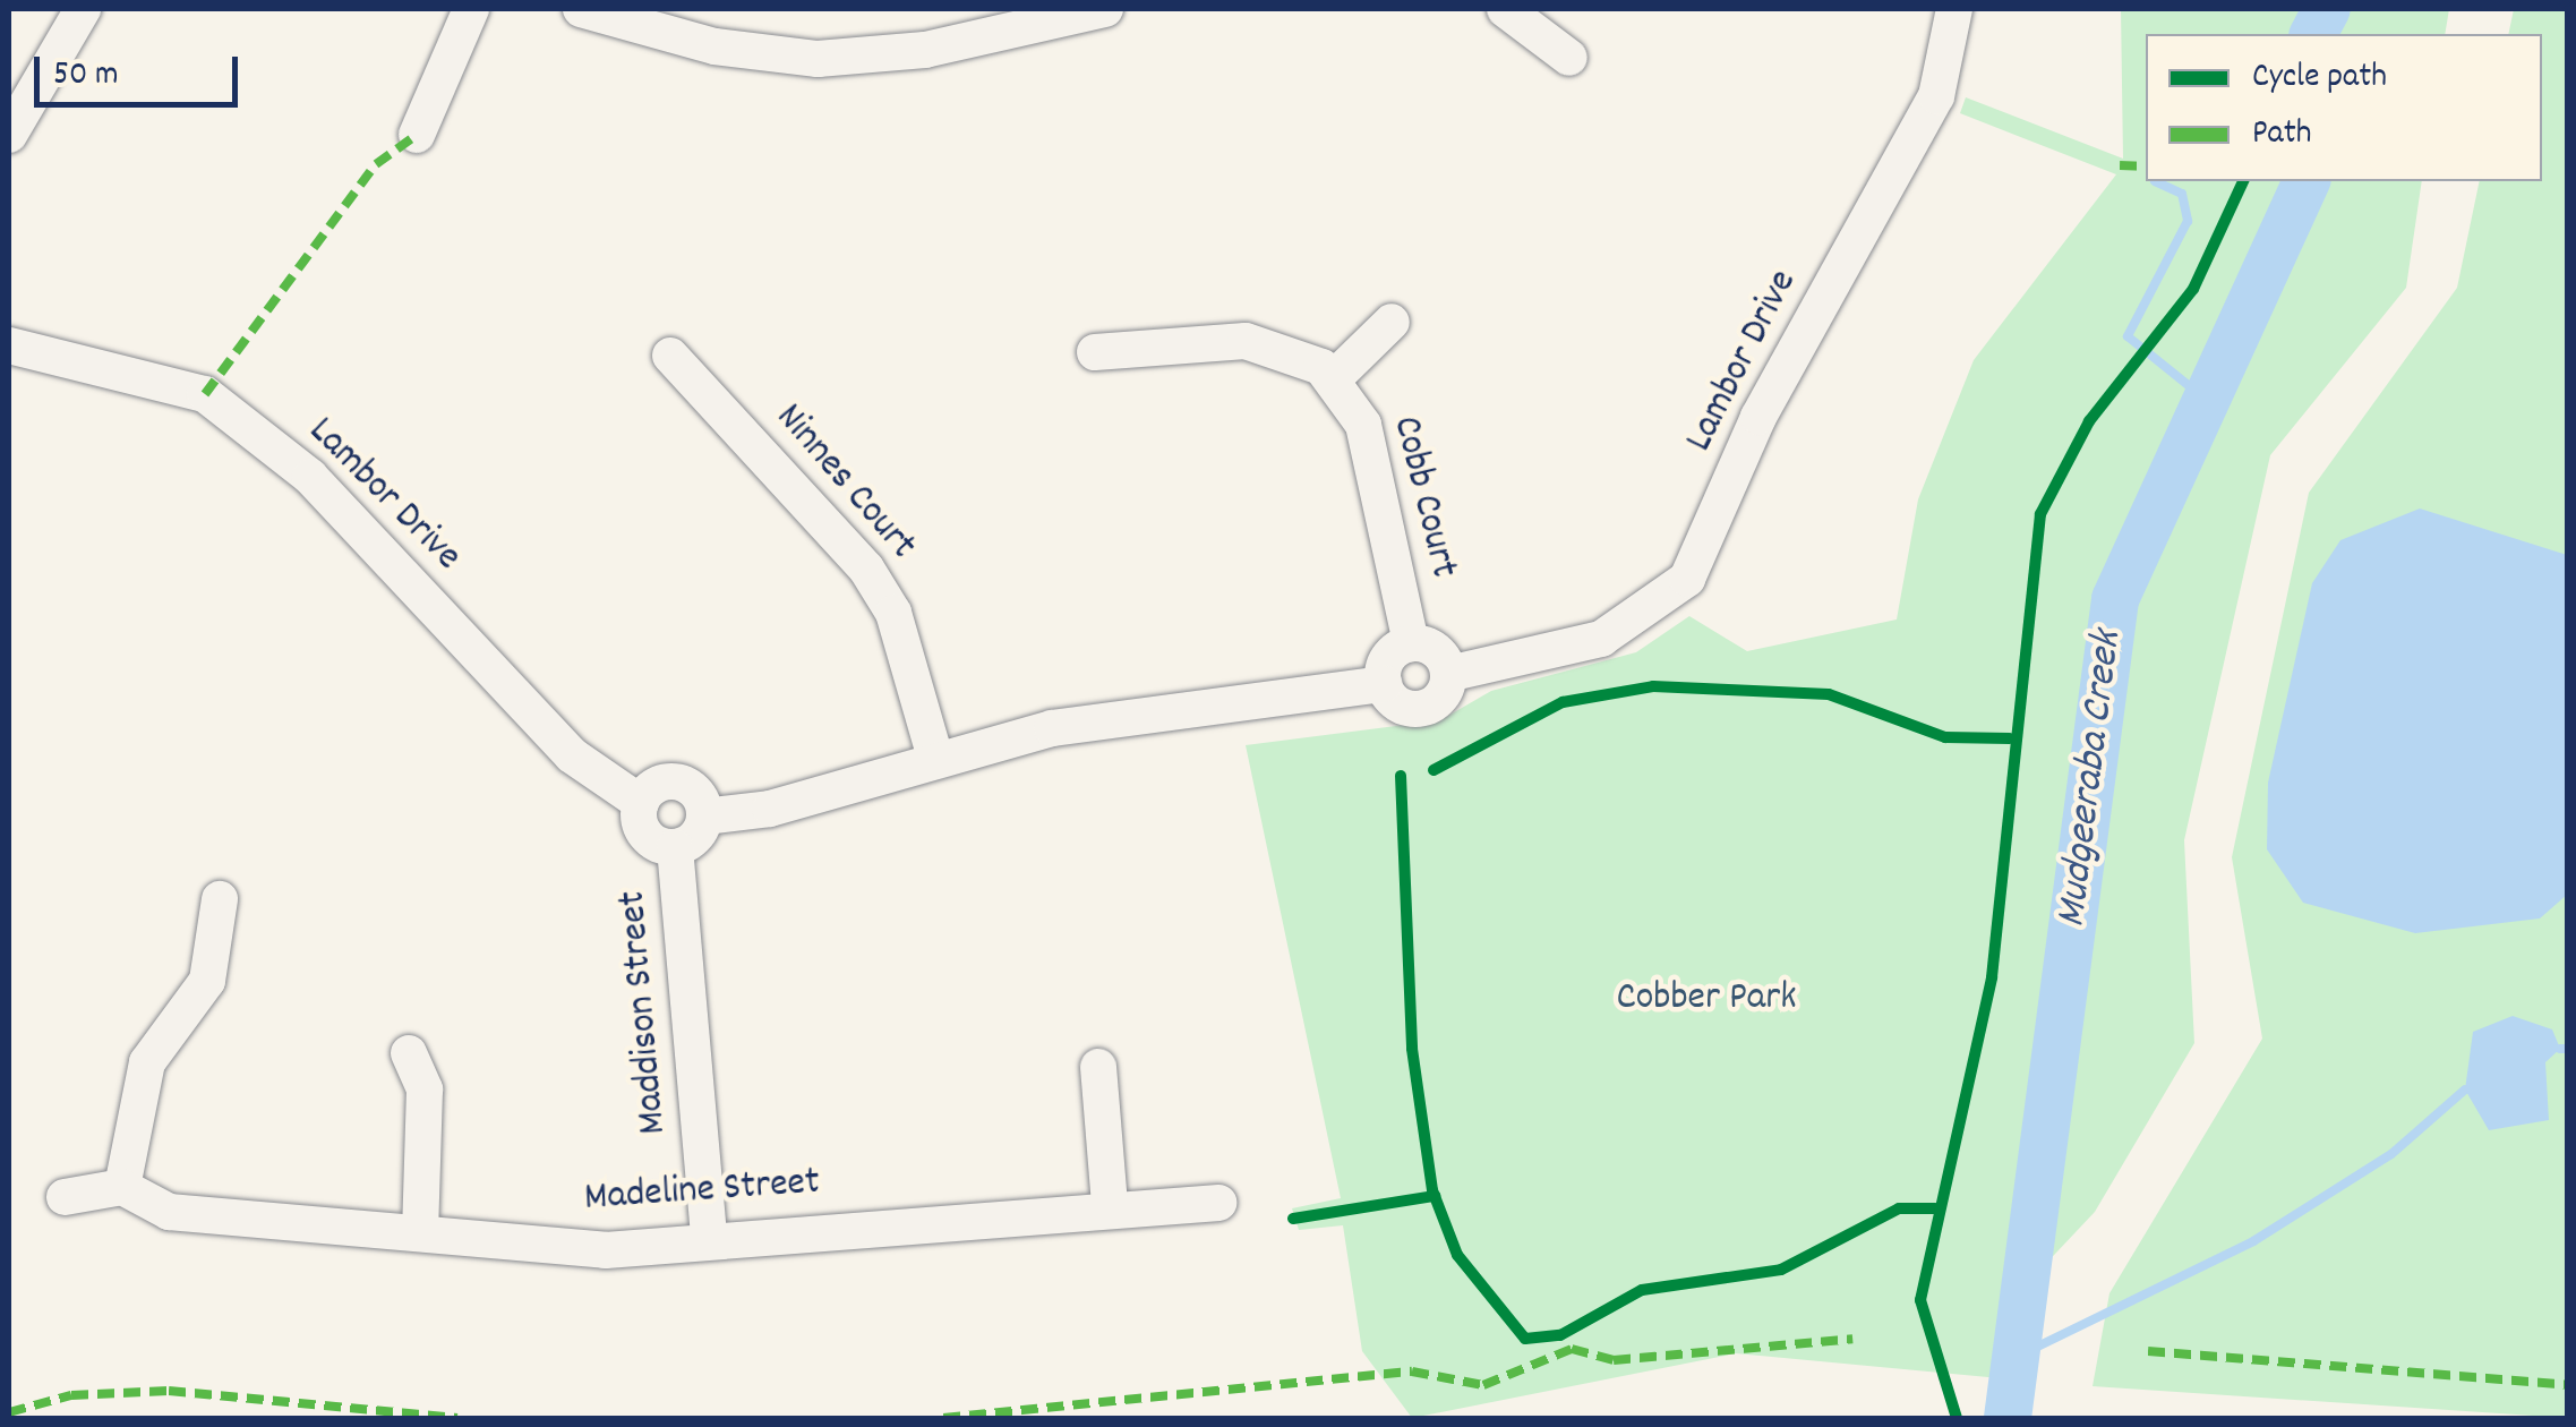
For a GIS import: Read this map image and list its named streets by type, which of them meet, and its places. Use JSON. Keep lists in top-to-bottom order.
{
  "streets": {
    "street": [
      "Lambor Drive",
      "Ninnes Court",
      "Cobb Court",
      "Maddison Street",
      "Madeline Street"
    ]
  },
  "crossings": [
    ["Lambor Drive", "Cobb Court"],
    ["Lambor Drive", "Maddison Street"],
    ["Maddison Street", "Madeline Street"]
  ],
  "water": ["Mudgeeraba Creek"],
  "parks": ["Cobber Park"],
  "legend": ["Cycle path", "Path"],
  "scale_bar": "50 m"
}
